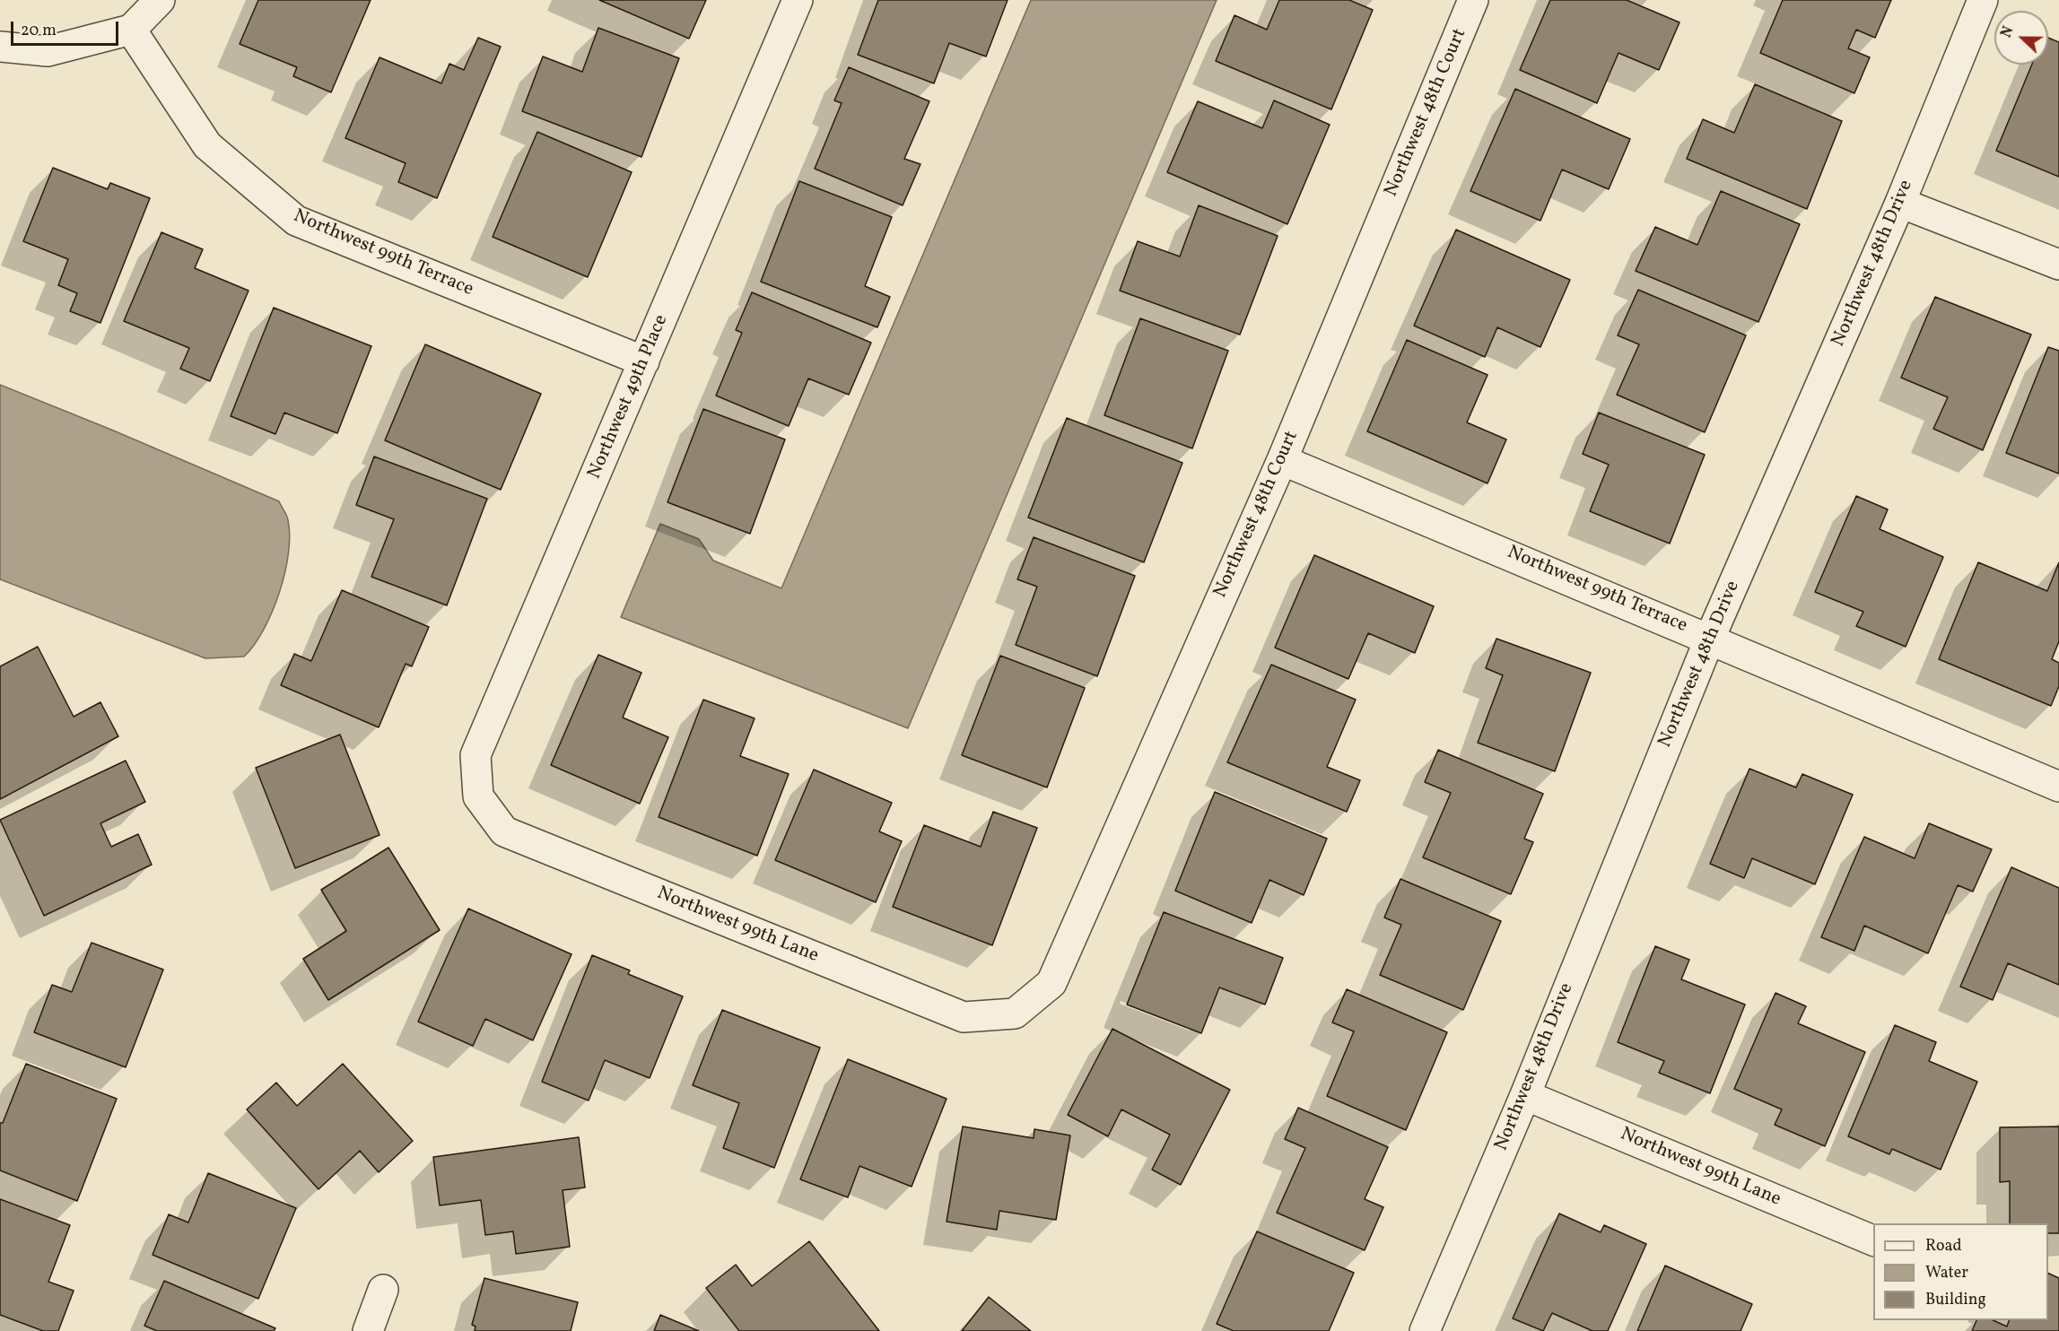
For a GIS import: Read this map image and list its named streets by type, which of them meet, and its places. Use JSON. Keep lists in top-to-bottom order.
{
  "streets": {
    "street": [
      "Northwest 48th Court",
      "Northwest 99th Terrace",
      "Northwest 48th Drive",
      "Northwest 49th Place",
      "Northwest 99th Lane"
    ]
  },
  "crossings": [
    ["Northwest 48th Court", "Northwest 99th Terrace"],
    ["Northwest 48th Court", "Northwest 99th Lane"],
    ["Northwest 99th Terrace", "Northwest 48th Drive"],
    ["Northwest 99th Terrace", "Northwest 49th Place"],
    ["Northwest 48th Drive", "Northwest 99th Lane"],
    ["Northwest 49th Place", "Northwest 99th Lane"]
  ],
  "legend": ["Road", "Water", "Building"],
  "scale_bar": "20 m",
  "north": "left"
}
